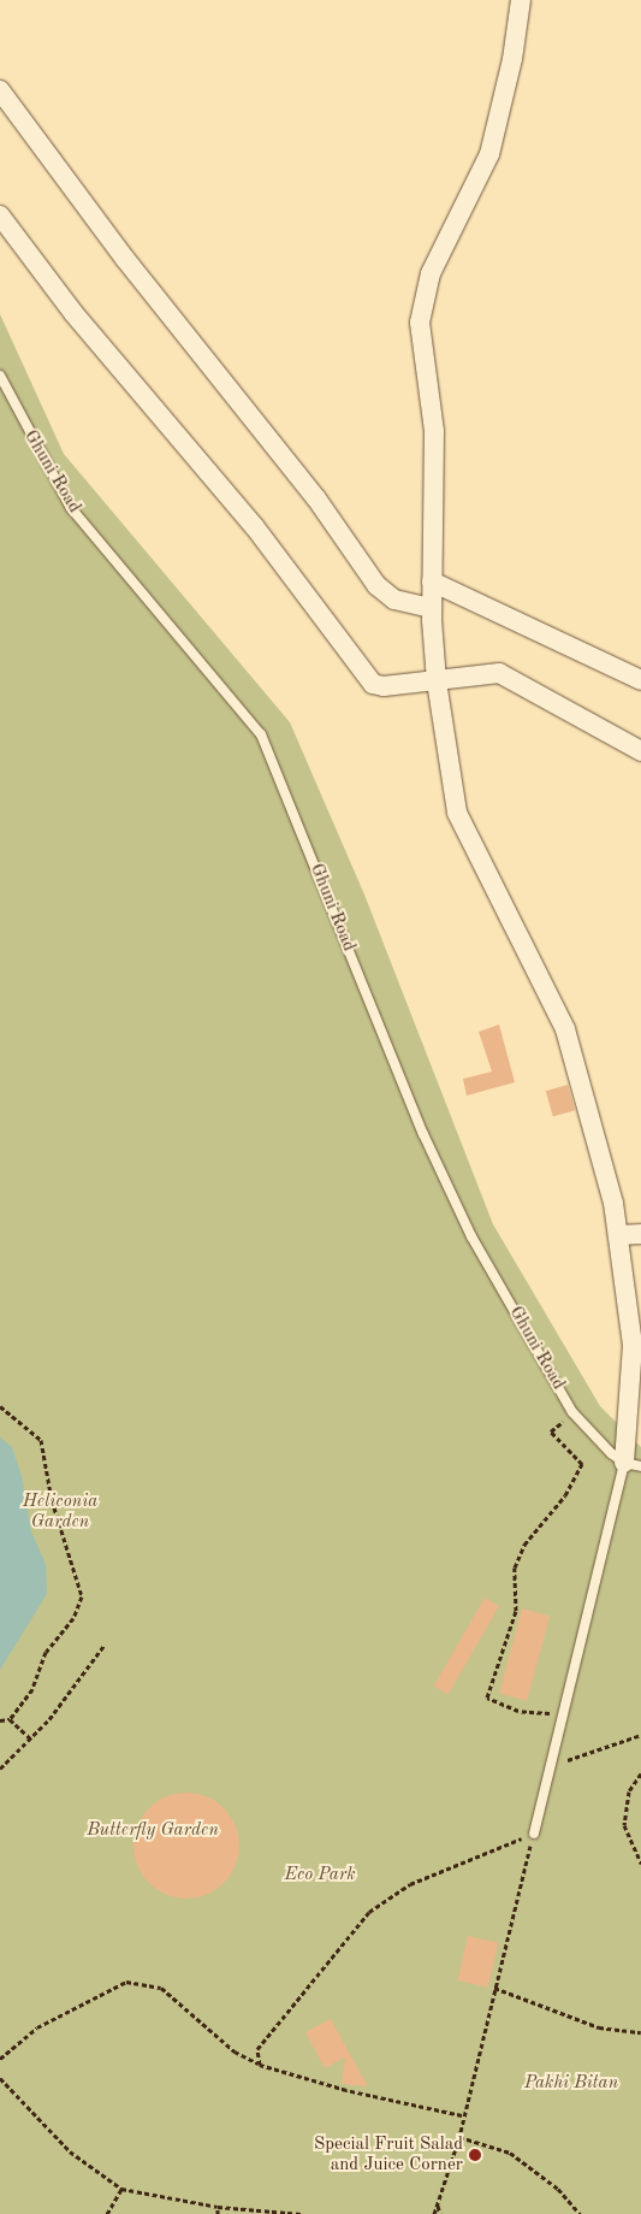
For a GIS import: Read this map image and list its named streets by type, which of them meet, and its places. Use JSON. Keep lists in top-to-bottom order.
{
  "streets": {
    "lane": ["Ghuni Road"]
  },
  "parks": [
    "Heliconia Garden",
    "Butterfly Garden",
    "Eco Park",
    "Pakhi Bitan"
  ],
  "places": ["Special Fruit Salad and Juice Corner"]
}
